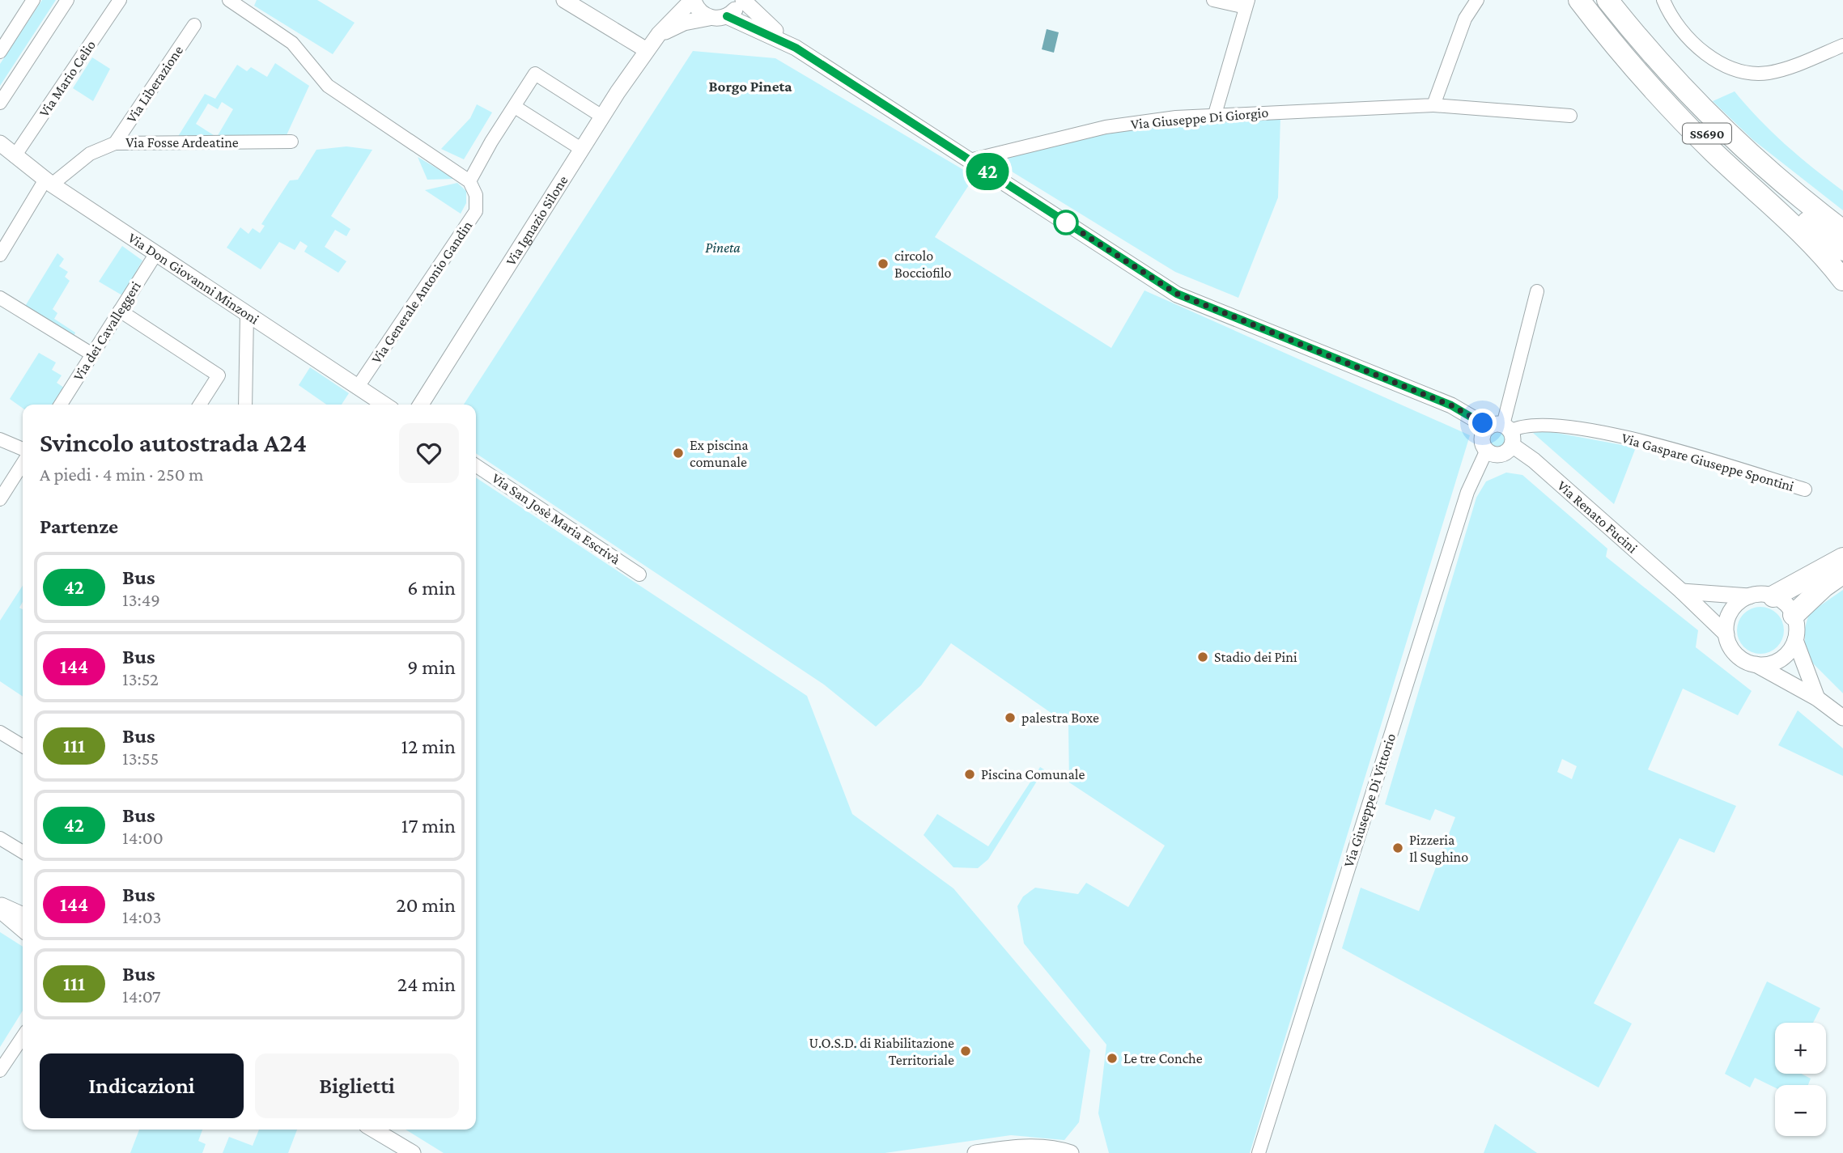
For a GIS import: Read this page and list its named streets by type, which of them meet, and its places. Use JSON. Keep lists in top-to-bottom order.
{
  "streets": {
    "highway": ["SS690"],
    "street": [
      "Via Mario Celio",
      "Via Liberazione",
      "Via Giuseppe Di Giorgio",
      "Via Fosse Ardeatine",
      "Via Ignazio Silone",
      "Via Don Giovanni Minzoni",
      "Via Generale Antonio Gandin",
      "Via dei Cavalleggeri",
      "Via Gaspare Giuseppe Spontini",
      "Via Renato Fucini",
      "Via San Josè Maria Escrivà",
      "Via Giuseppe Di Vittorio"
    ]
  },
  "crossings": [
    ["Via Mario Celio", "Via Don Giovanni Minzoni"],
    ["Via Liberazione", "Via Fosse Ardeatine"],
    ["Via Giuseppe Di Giorgio", "Via Renato Fucini"],
    ["Via Fosse Ardeatine", "Via Don Giovanni Minzoni"],
    ["Via Don Giovanni Minzoni", "Via Generale Antonio Gandin"],
    ["Via Don Giovanni Minzoni", "Via dei Cavalleggeri"],
    ["Via Gaspare Giuseppe Spontini", "Via Renato Fucini"]
  ],
  "districts": ["Borgo Pineta"],
  "parks": ["Pineta"],
  "places": [
    "circolo Bocciofilo",
    "Ex piscina comunale",
    "Stadio dei Pini",
    "palestra Boxe",
    "Piscina Comunale",
    "Pizzeria Il Sughino",
    "U.O.S.D. di Riabilitazione Territoriale",
    "Le tre Conche"
  ],
  "lines": ["bus line 42"],
  "page": {
    "on_map": "42",
    "heading": [
      ["Svincolo autostrada A24", "A piedi · 4 min · 250 m"],
      "Partenze"
    ],
    "list": [
      {
        "mark": "42",
        "name": "Bus",
        "note": "13:49",
        "value": "6 min"
      },
      {
        "mark": "144",
        "name": "Bus",
        "note": "13:52",
        "value": "9 min"
      },
      {
        "mark": "111",
        "name": "Bus",
        "note": "13:55",
        "value": "12 min"
      },
      {
        "mark": "42",
        "name": "Bus",
        "note": "14:00",
        "value": "17 min"
      },
      {
        "mark": "144",
        "name": "Bus",
        "note": "14:03",
        "value": "20 min"
      },
      {
        "mark": "111",
        "name": "Bus",
        "note": "14:07",
        "value": "24 min"
      }
    ],
    "map_buttons": ["+", "−"],
    "buttons": ["Indicazioni", "Biglietti"]
  }
}
